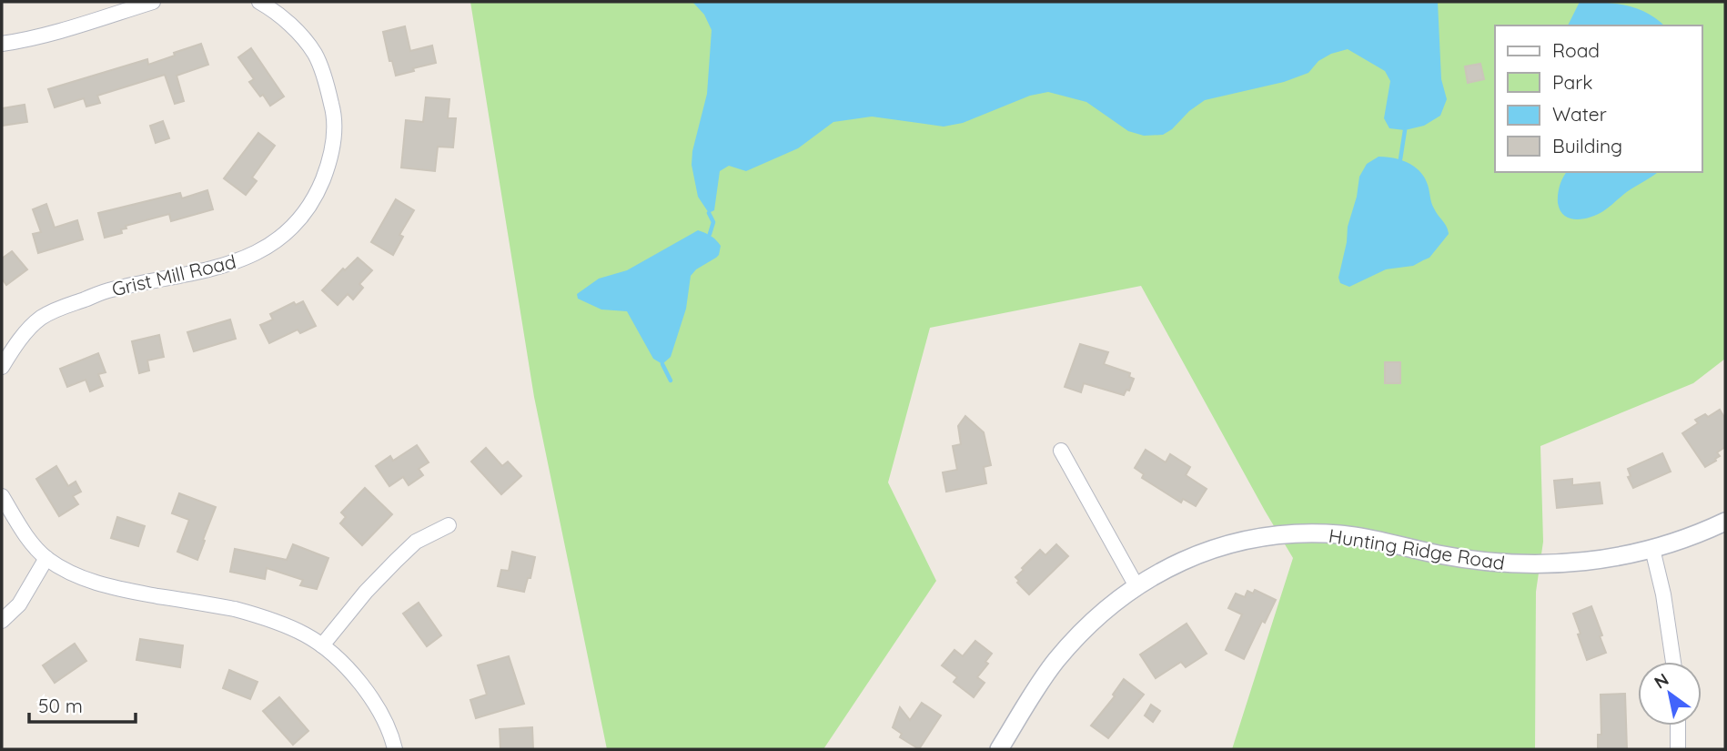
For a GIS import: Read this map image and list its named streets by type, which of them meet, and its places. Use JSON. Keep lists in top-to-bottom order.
{
  "streets": {
    "street": ["Grist Mill Road", "Hunting Ridge Road"]
  },
  "legend": [
    "Road",
    "Park",
    "Water",
    "Building"
  ],
  "scale_bar": "50 m",
  "north": "top left"
}
